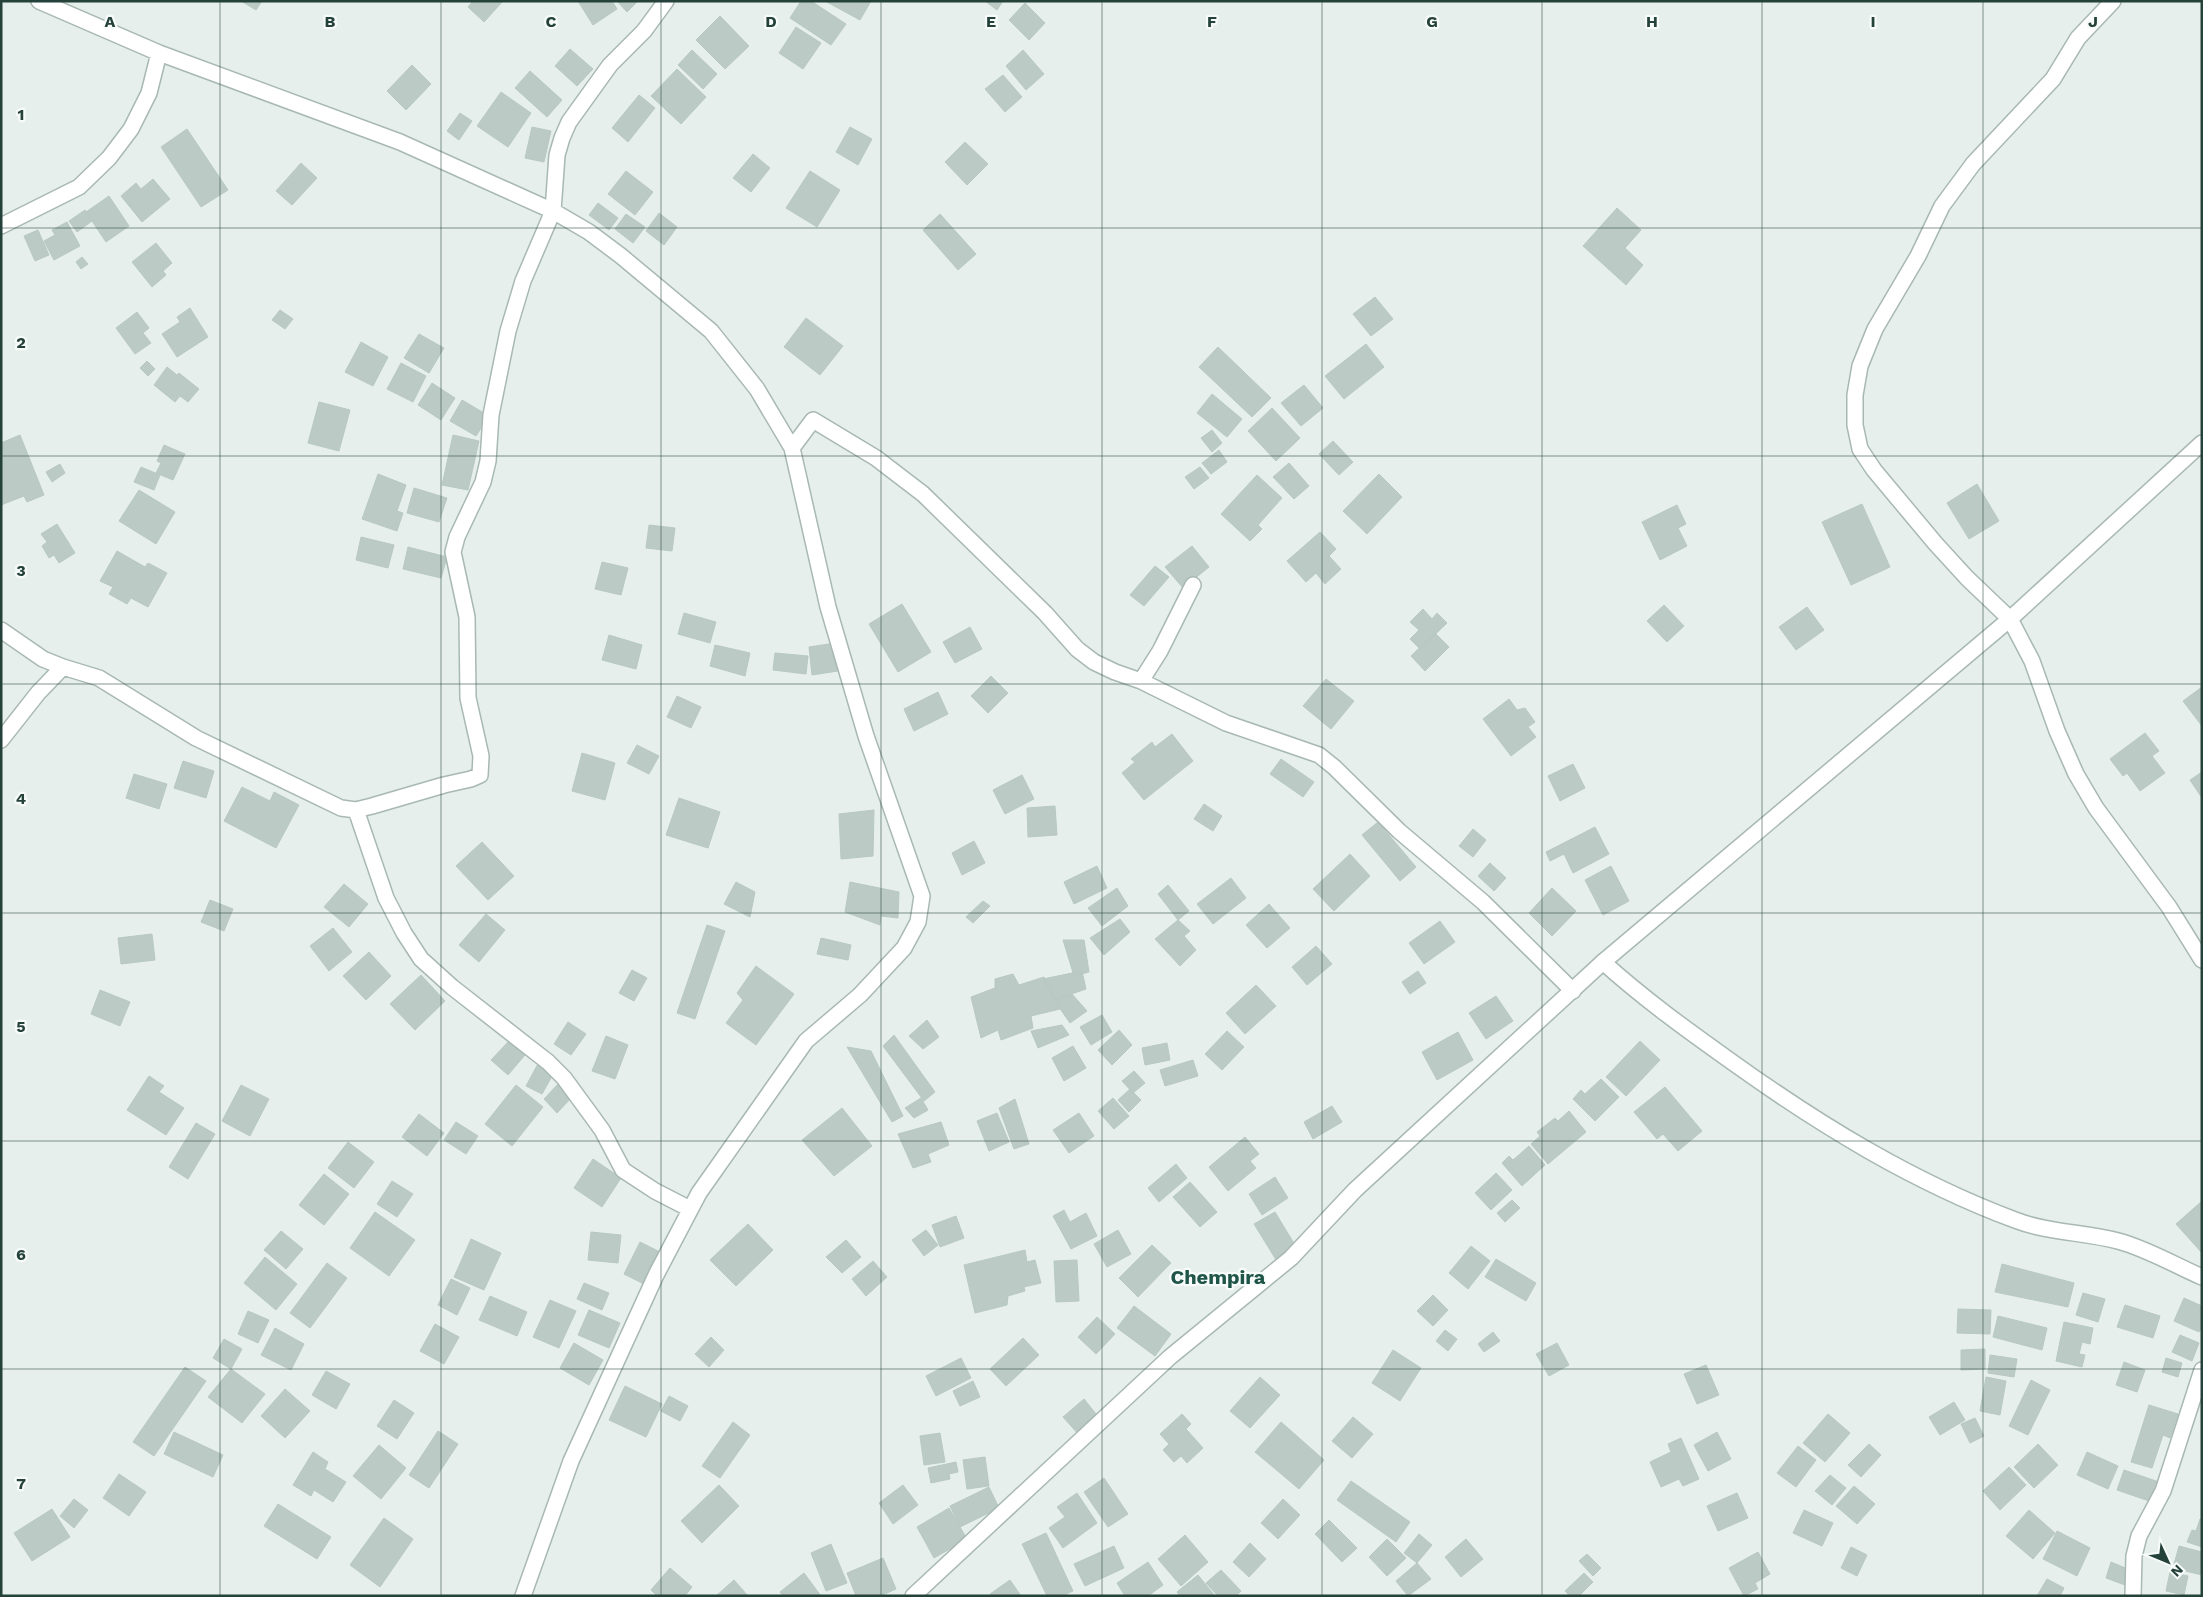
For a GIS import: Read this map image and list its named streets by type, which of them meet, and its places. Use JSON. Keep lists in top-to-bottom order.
{
  "districts": ["Chempira"],
  "north": "bottom right",
  "grid": {
    "columns": [
      "A",
      "B",
      "C",
      "D",
      "E",
      "F",
      "G",
      "H",
      "I",
      "J"
    ],
    "rows": [
      "1",
      "2",
      "3",
      "4",
      "5",
      "6",
      "7"
    ]
  }
}
